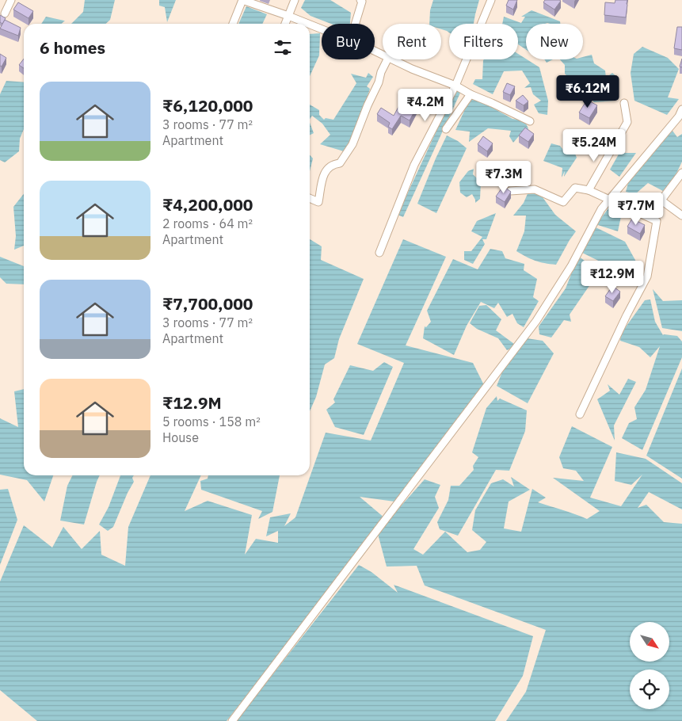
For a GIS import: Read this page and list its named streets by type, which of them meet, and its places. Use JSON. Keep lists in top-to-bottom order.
{
  "north": "bottom right",
  "page": {
    "chip": [
      "Buy",
      "Rent",
      "Filters",
      "New"
    ],
    "heading": "6 homes",
    "list": [
      {
        "name": "₹6,120,000",
        "note": "3 rooms · 77 m² · Apartment"
      },
      {
        "name": "₹4,200,000",
        "note": "2 rooms · 64 m² · Apartment"
      },
      {
        "name": "₹7,700,000",
        "note": "3 rooms · 77 m² · Apartment"
      },
      {
        "name": "₹12.9M",
        "note": "5 rooms · 158 m² · House"
      }
    ],
    "price": [
      "₹6.12M",
      "₹4.2M",
      "₹5.24M",
      "₹7.3M",
      "₹7.7M",
      "₹12.9M"
    ]
  }
}
